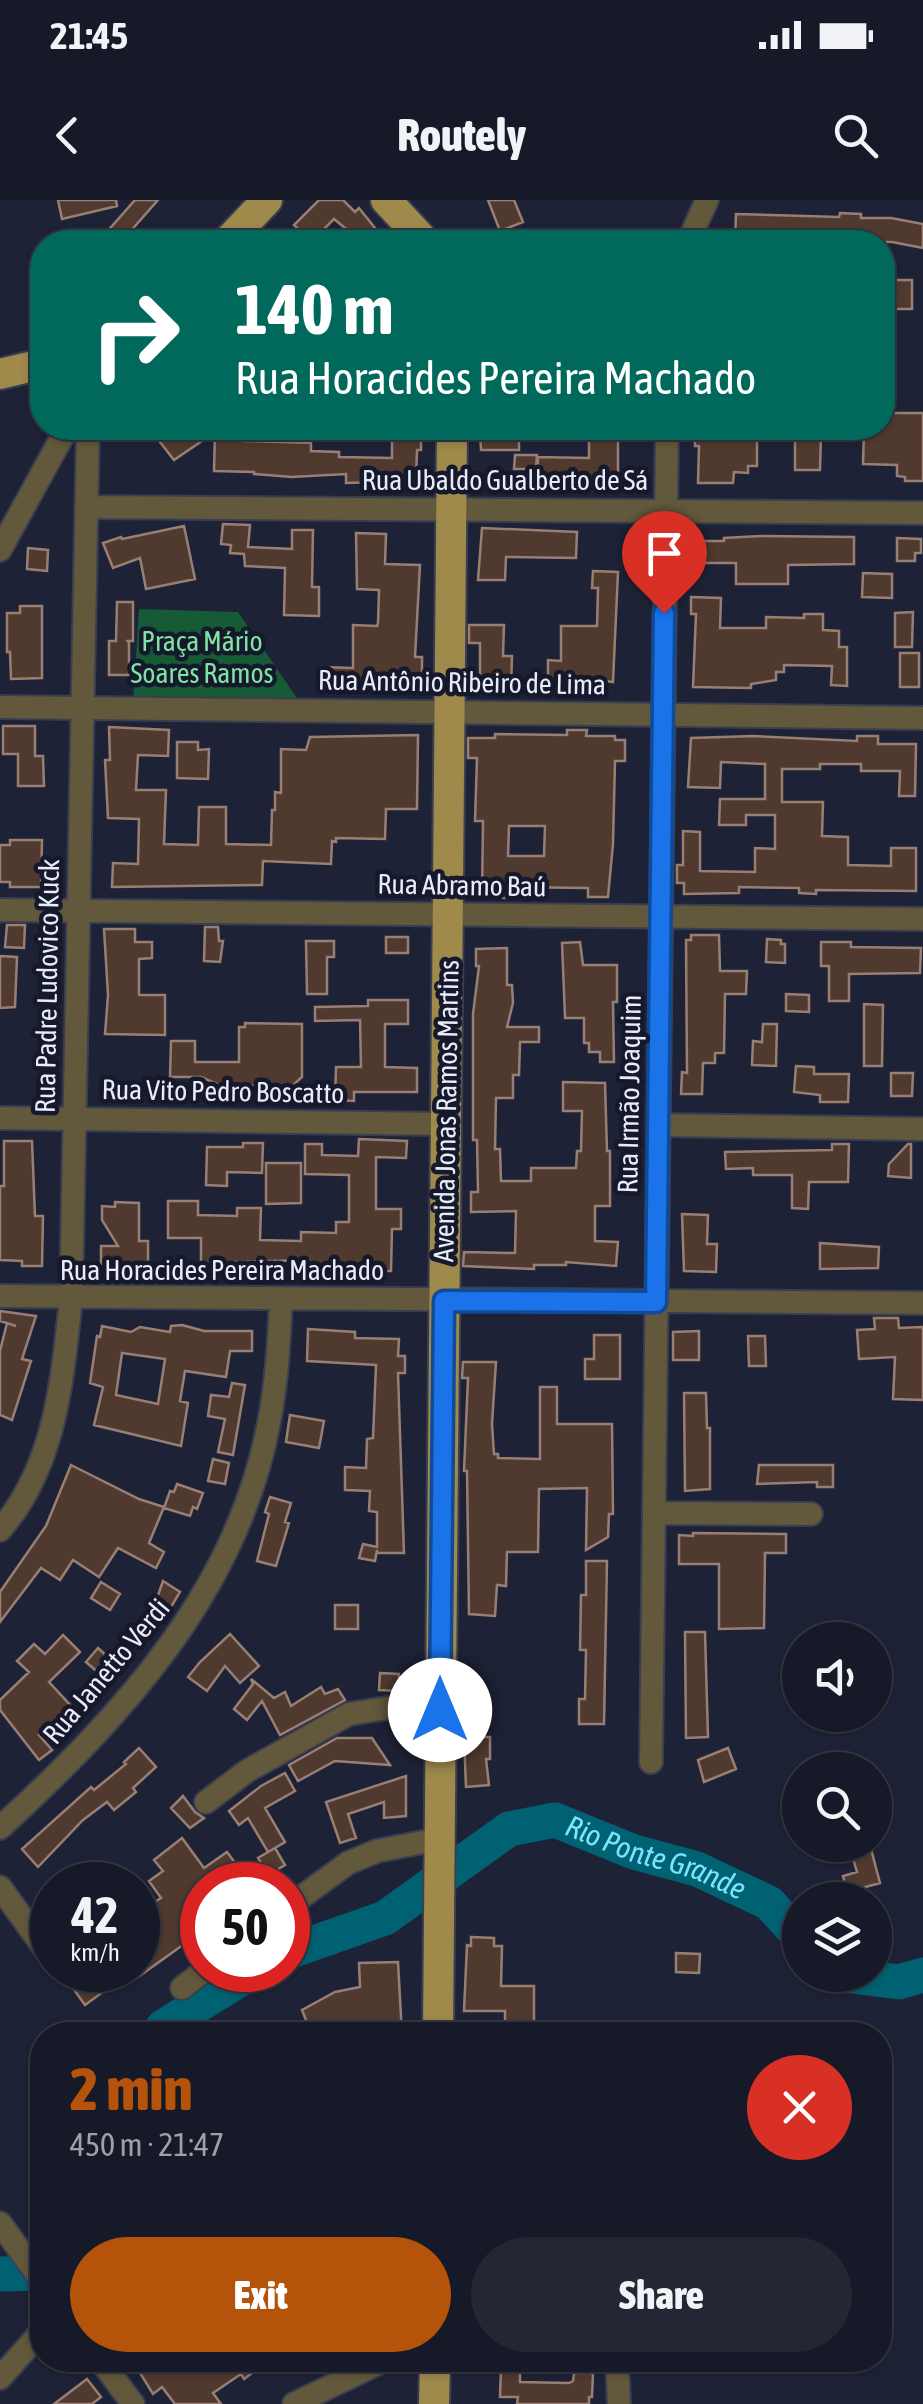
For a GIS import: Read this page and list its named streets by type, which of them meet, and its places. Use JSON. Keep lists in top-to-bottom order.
{
  "streets": {
    "main road": ["Avenida Jonas Ramos Martins"],
    "street": [
      "Rua Ubaldo Gualberto de Sá",
      "Rua Antônio Ribeiro de Lima",
      "Rua Abramo Baú",
      "Rua Padre Ludovico Kuck",
      "Rua Vito Pedro Boscatto",
      "Rua Irmão Joaquim",
      "Rua Horacides Pereira Machado",
      "Rua Janetto Verdi"
    ]
  },
  "crossings": [
    ["Rua Ubaldo Gualberto de Sá", "Rua Padre Ludovico Kuck"],
    ["Rua Ubaldo Gualberto de Sá", "Rua Irmão Joaquim"],
    ["Rua Ubaldo Gualberto de Sá", "Avenida Jonas Ramos Martins"],
    ["Rua Antônio Ribeiro de Lima", "Rua Padre Ludovico Kuck"],
    ["Rua Antônio Ribeiro de Lima", "Rua Irmão Joaquim"],
    ["Rua Antônio Ribeiro de Lima", "Avenida Jonas Ramos Martins"],
    ["Rua Abramo Baú", "Rua Padre Ludovico Kuck"],
    ["Rua Abramo Baú", "Rua Irmão Joaquim"],
    ["Rua Abramo Baú", "Avenida Jonas Ramos Martins"],
    ["Rua Padre Ludovico Kuck", "Rua Vito Pedro Boscatto"],
    ["Rua Padre Ludovico Kuck", "Rua Horacides Pereira Machado"],
    ["Rua Vito Pedro Boscatto", "Avenida Jonas Ramos Martins"],
    ["Rua Irmão Joaquim", "Rua Horacides Pereira Machado"],
    ["Avenida Jonas Ramos Martins", "Rua Horacides Pereira Machado"],
    ["Rua Horacides Pereira Machado", "Rua Janetto Verdi"]
  ],
  "water": ["Rio Ponte Grande"],
  "parks": ["Praça Mário Soares Ramos"],
  "page": {
    "status": "21:45",
    "header": "Routely",
    "turn": ["140 m", "Rua Horacides Pereira Machado"],
    "speed": "42 km/h",
    "limit": "50",
    "heading": ["2 min", "450 m · 21:47"],
    "buttons": ["Exit", "Share"]
  }
}
